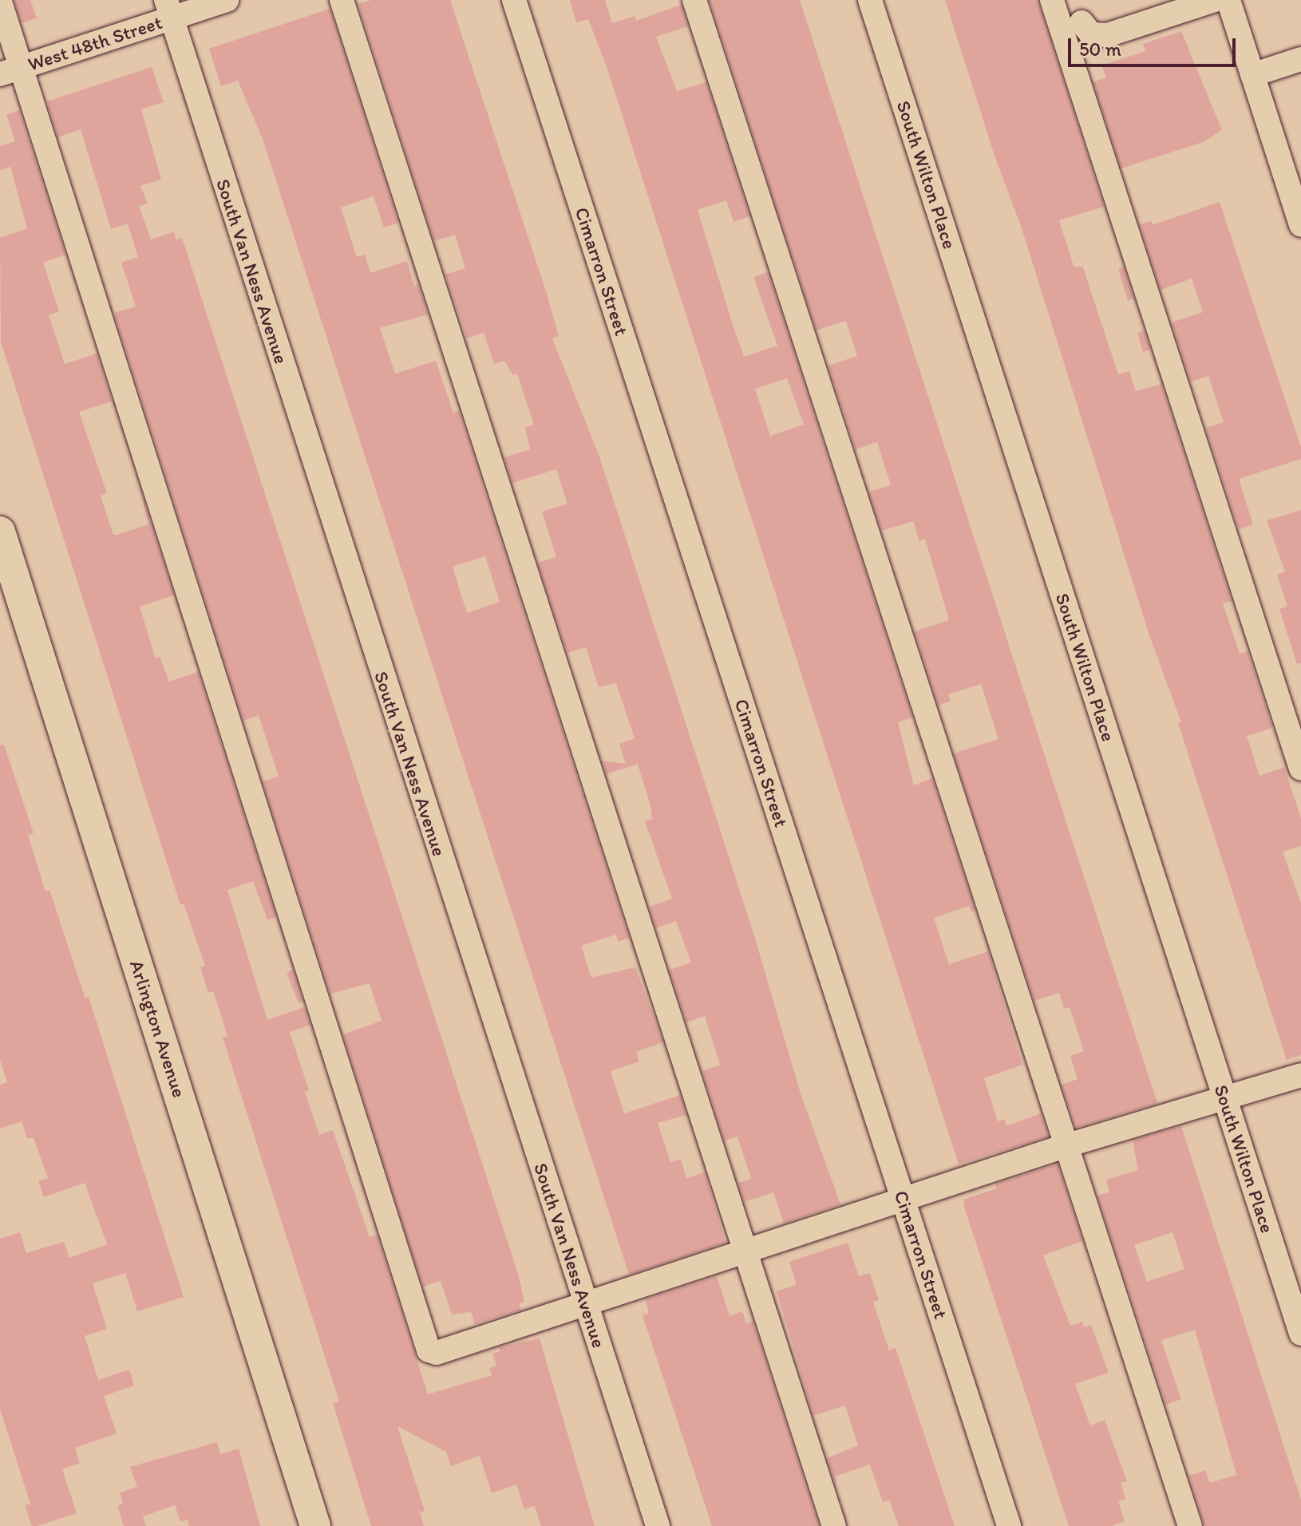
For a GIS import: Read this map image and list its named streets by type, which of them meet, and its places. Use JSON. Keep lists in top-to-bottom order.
{
  "streets": {
    "main road": ["Arlington Avenue"],
    "street": [
      "West 48th Street",
      "South Wilton Place",
      "South Van Ness Avenue",
      "Cimarron Street"
    ]
  },
  "crossings": [
    ["West 48th Street", "South Van Ness Avenue"]
  ],
  "scale_bar": "50 m"
}
